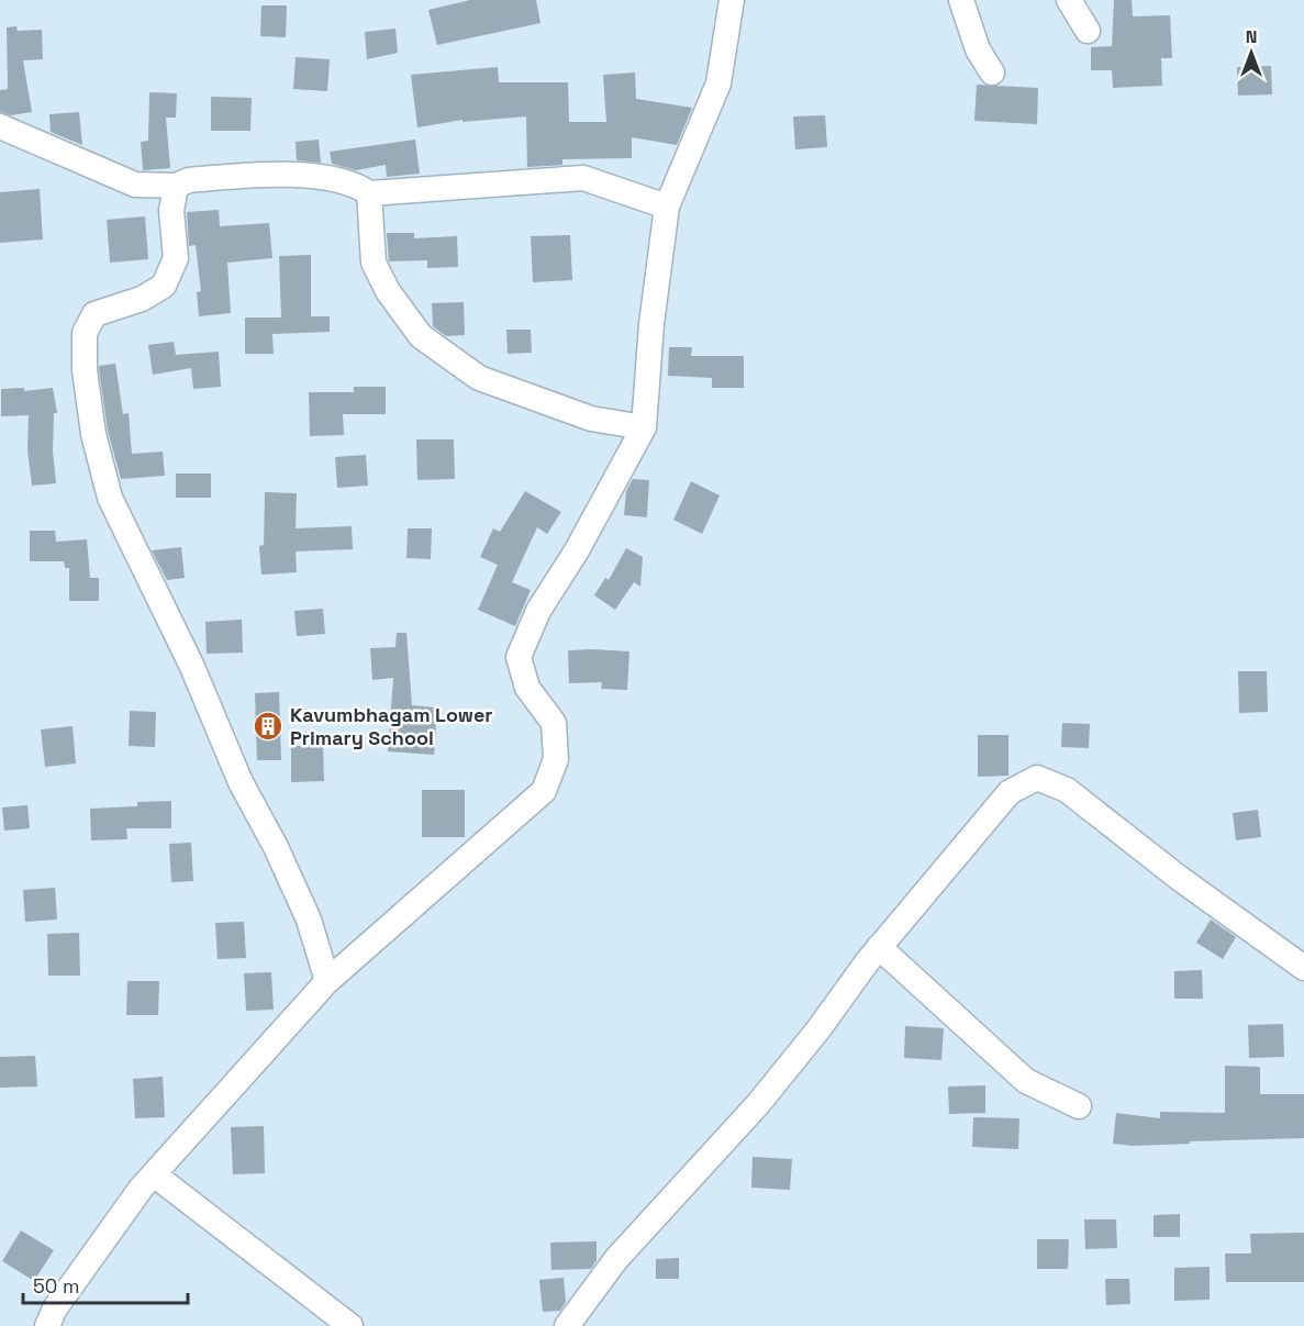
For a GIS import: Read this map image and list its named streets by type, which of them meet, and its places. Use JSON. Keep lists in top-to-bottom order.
{
  "places": {
    "building": ["Kavumbhagam Lower Primary School"]
  },
  "scale_bar": "50 m",
  "north": "top"
}
